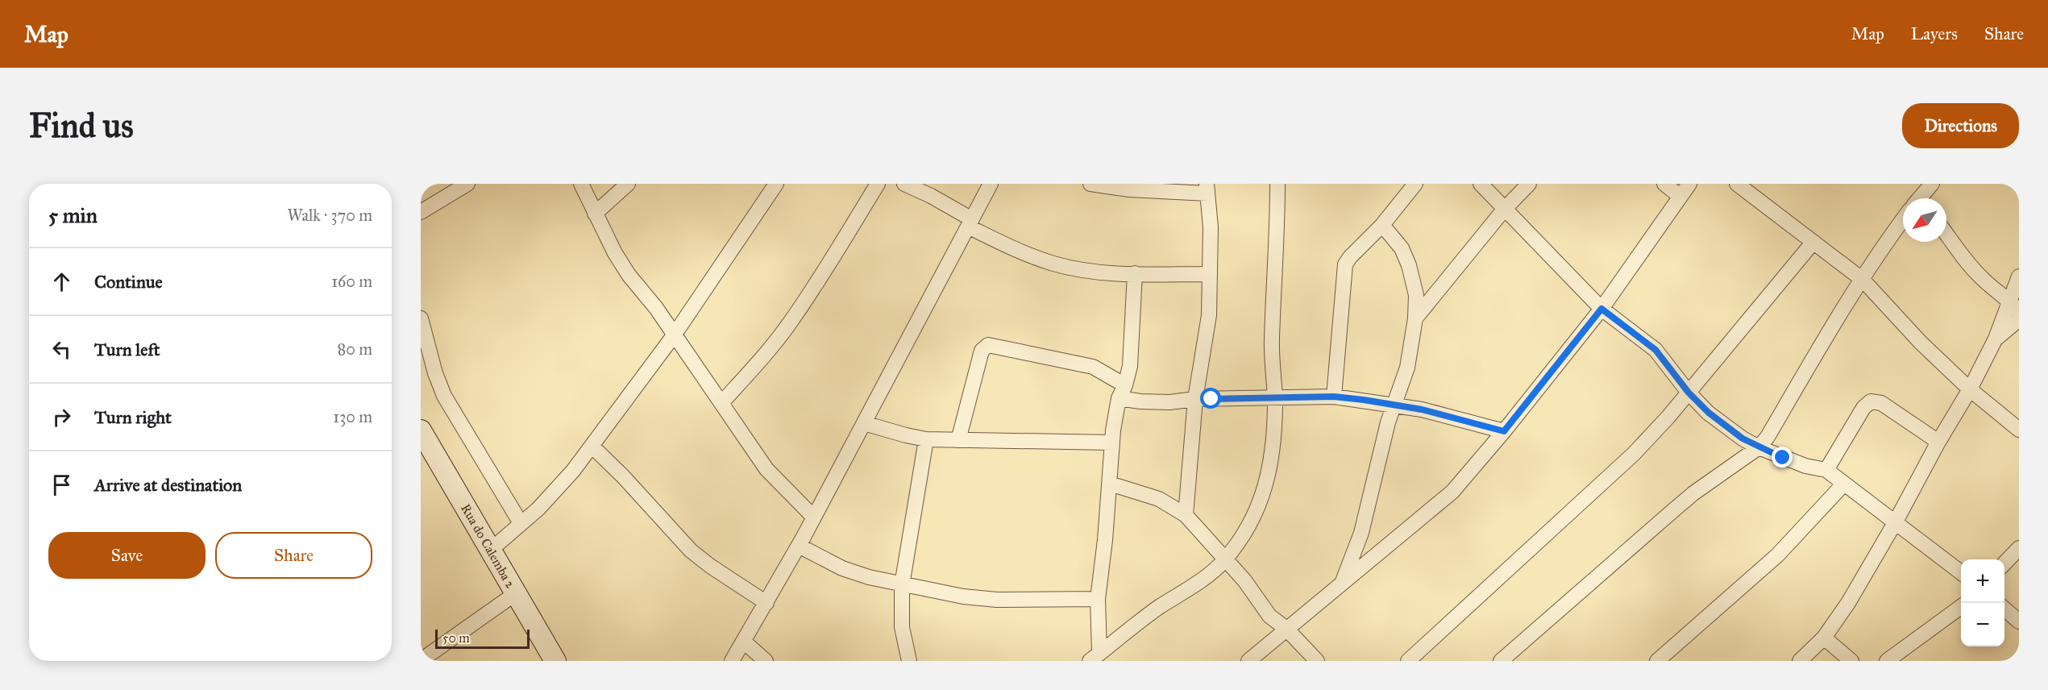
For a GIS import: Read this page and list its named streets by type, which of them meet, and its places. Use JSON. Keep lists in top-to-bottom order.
{
  "streets": {
    "main road": ["Rua do Calemba 2"]
  },
  "scale_bar": "50 m",
  "north": "bottom left",
  "page": {
    "header": "Map",
    "nav": ["Map", "Layers", "Share"],
    "buttons": [
      "Directions",
      ["Save", "Share"]
    ],
    "title": "Find us",
    "heading": ["5 min", "Walk · 370 m"],
    "list": [
      ["Continue", "160 m"],
      ["Turn left", "80 m"],
      ["Turn right", "130 m"],
      "Arrive at destination"
    ],
    "map_buttons": ["+", "−"],
    "scale": "50 m"
  }
}
